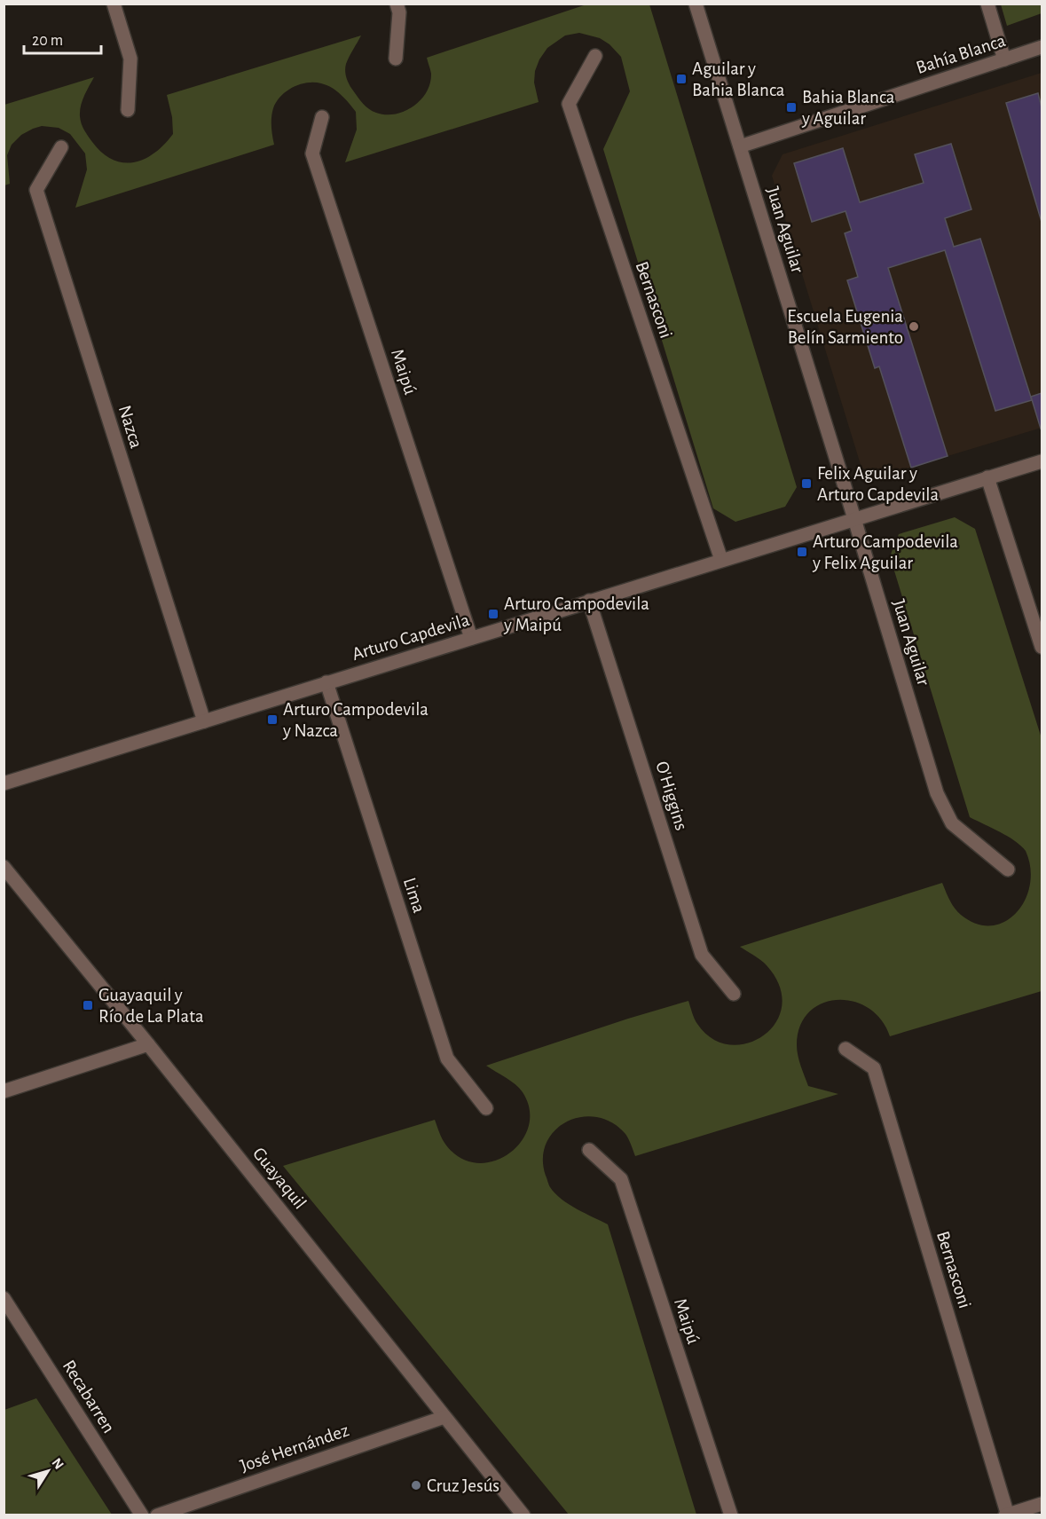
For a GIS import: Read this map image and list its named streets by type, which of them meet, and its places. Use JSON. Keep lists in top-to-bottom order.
{
  "streets": {
    "street": [
      "Bahía Blanca",
      "Juan Aguilar",
      "Bernasconi",
      "Maipú",
      "Nazca",
      "Arturo Capdevila",
      "O'Higgins",
      "Lima",
      "Guayaquil",
      "Recabarren",
      "José Hernández"
    ]
  },
  "crossings": [
    ["Bahía Blanca", "Juan Aguilar"],
    ["Juan Aguilar", "Arturo Capdevila"],
    ["Bernasconi", "Arturo Capdevila"],
    ["Maipú", "Arturo Capdevila"],
    ["Nazca", "Arturo Capdevila"],
    ["Arturo Capdevila", "O'Higgins"],
    ["Arturo Capdevila", "Lima"],
    ["Guayaquil", "José Hernández"]
  ],
  "places": {
    "transit": [
      "Aguilar y Bahia Blanca",
      "Bahia Blanca y Aguilar",
      "Felix Aguilar y Arturo Capdevila",
      "Arturo Campodevila y Felix Aguilar",
      "Arturo Campodevila y Maipú",
      "Arturo Campodevila y Nazca",
      "Guayaquil y Río de La Plata"
    ],
    "other": ["Escuela Eugenia Belín Sarmiento", "Cruz Jesús"]
  },
  "scale_bar": "20 m",
  "north": "top right"
}
